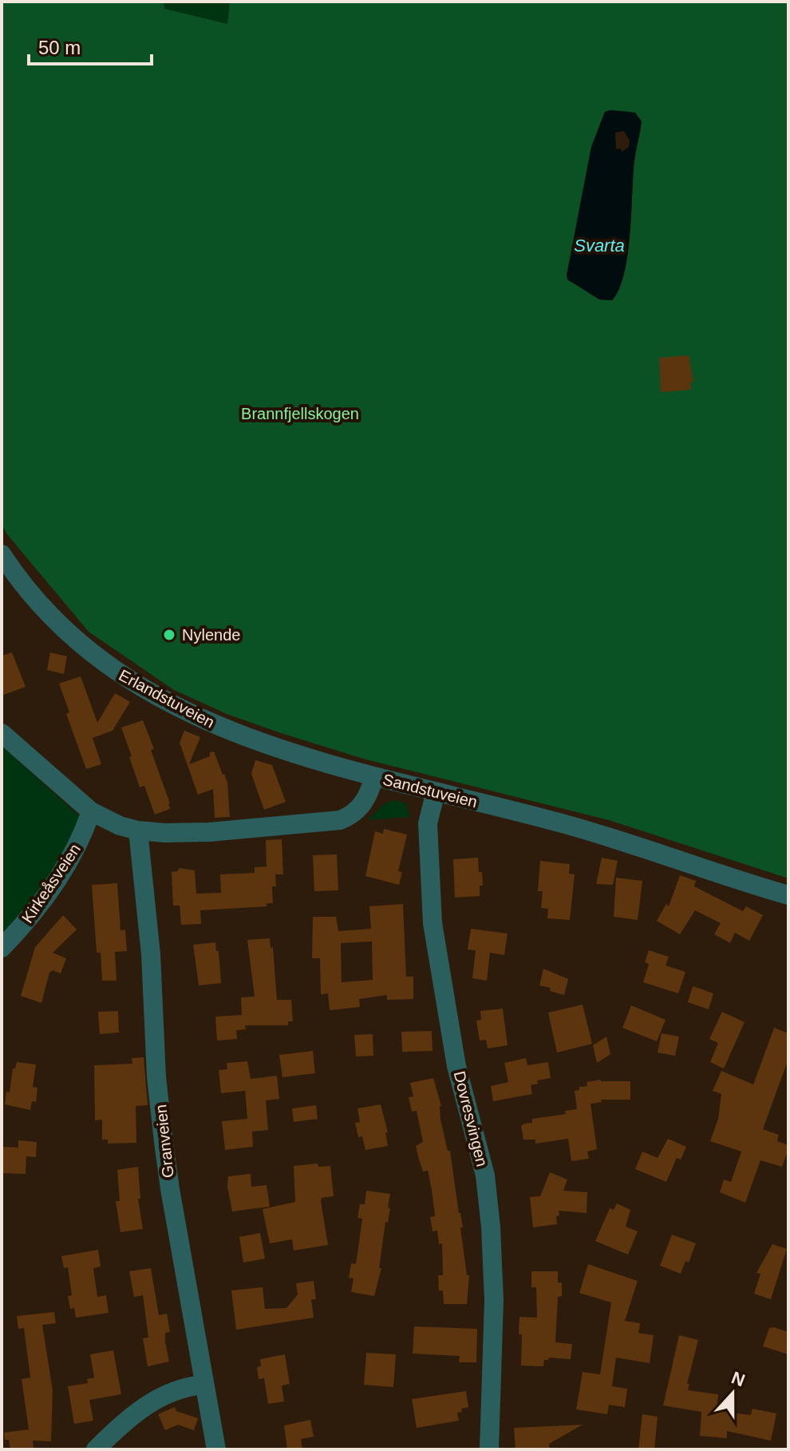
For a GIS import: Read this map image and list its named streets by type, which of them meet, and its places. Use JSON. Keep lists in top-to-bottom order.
{
  "streets": {
    "street": [
      "Erlandstuveien",
      "Sandstuveien",
      "Kirkeåsveien",
      "Dovresvingen",
      "Granveien"
    ]
  },
  "crossings": [
    ["Erlandstuveien", "Sandstuveien"],
    ["Sandstuveien", "Kirkeåsveien"],
    ["Sandstuveien", "Dovresvingen"],
    ["Sandstuveien", "Granveien"]
  ],
  "water": ["Svarta"],
  "parks": ["Brannfjellskogen"],
  "places": ["Nylende"],
  "scale_bar": "50 m",
  "north": "top"
}
